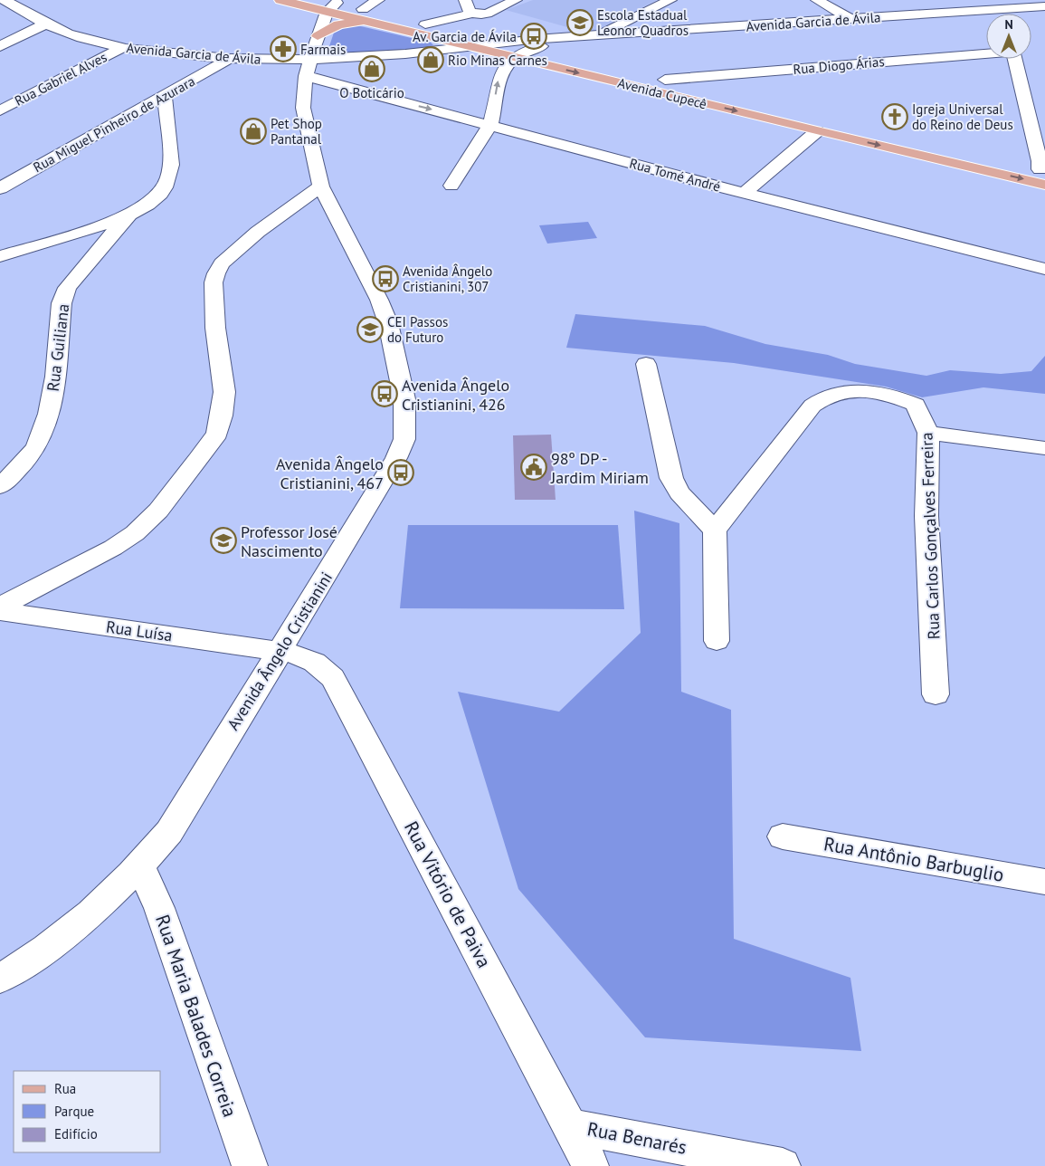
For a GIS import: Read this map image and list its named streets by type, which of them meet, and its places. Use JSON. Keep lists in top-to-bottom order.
{
  "streets": {
    "main road": ["Avenida Cupecê"],
    "street": [
      "Avenida Garcia de Ávila",
      "Rua Diogo Árias",
      "Rua Gabriel Alves",
      "Rua Miguel Pinheiro de Azurara",
      "Rua Tomé André",
      "Rua Guiliana",
      "Rua Carlos Gonçalves Ferreira",
      "Rua Luísa",
      "Avenida Ângelo Cristianini",
      "Rua Antônio Barbuglio",
      "Rua Vitório de Paiva",
      "Rua Maria Balades Correia",
      "Rua Benarés"
    ]
  },
  "crossings": [
    ["Avenida Garcia de Ávila", "Rua Gabriel Alves"],
    ["Avenida Garcia de Ávila", "Avenida Cupecê"],
    ["Avenida Garcia de Ávila", "Rua Miguel Pinheiro de Azurara"],
    ["Avenida Garcia de Ávila", "Avenida Ângelo Cristianini"],
    ["Rua Diogo Árias", "Avenida Cupecê"],
    ["Avenida Cupecê", "Avenida Ângelo Cristianini"],
    ["Rua Tomé André", "Avenida Ângelo Cristianini"],
    ["Rua Luísa", "Avenida Ângelo Cristianini"],
    ["Rua Luísa", "Rua Vitório de Paiva"],
    ["Avenida Ângelo Cristianini", "Rua Vitório de Paiva"],
    ["Avenida Ângelo Cristianini", "Rua Maria Balades Correia"],
    ["Rua Vitório de Paiva", "Rua Benarés"]
  ],
  "places": {
    "school or university": ["Escola Estadual Leonor Quadros", "CEI Passos do Futuro", "Professor José Nascimento"],
    "bus stop": [
      "Av. Garcia de Ávila",
      "Avenida Ângelo Cristianini, 307",
      "Avenida Ângelo Cristianini, 426",
      "Avenida Ângelo Cristianini, 467"
    ],
    "pharmacy": ["Farmais"],
    "shop": ["Rio Minas Carnes", "O Boticário", "Pet Shop Pantanal"],
    "church": ["Igreja Universal do Reino de Deus"],
    "public building": ["98º DP - Jardim Miriam"]
  },
  "legend": ["Rua", "Parque", "Edifício"],
  "north": "top"
}
